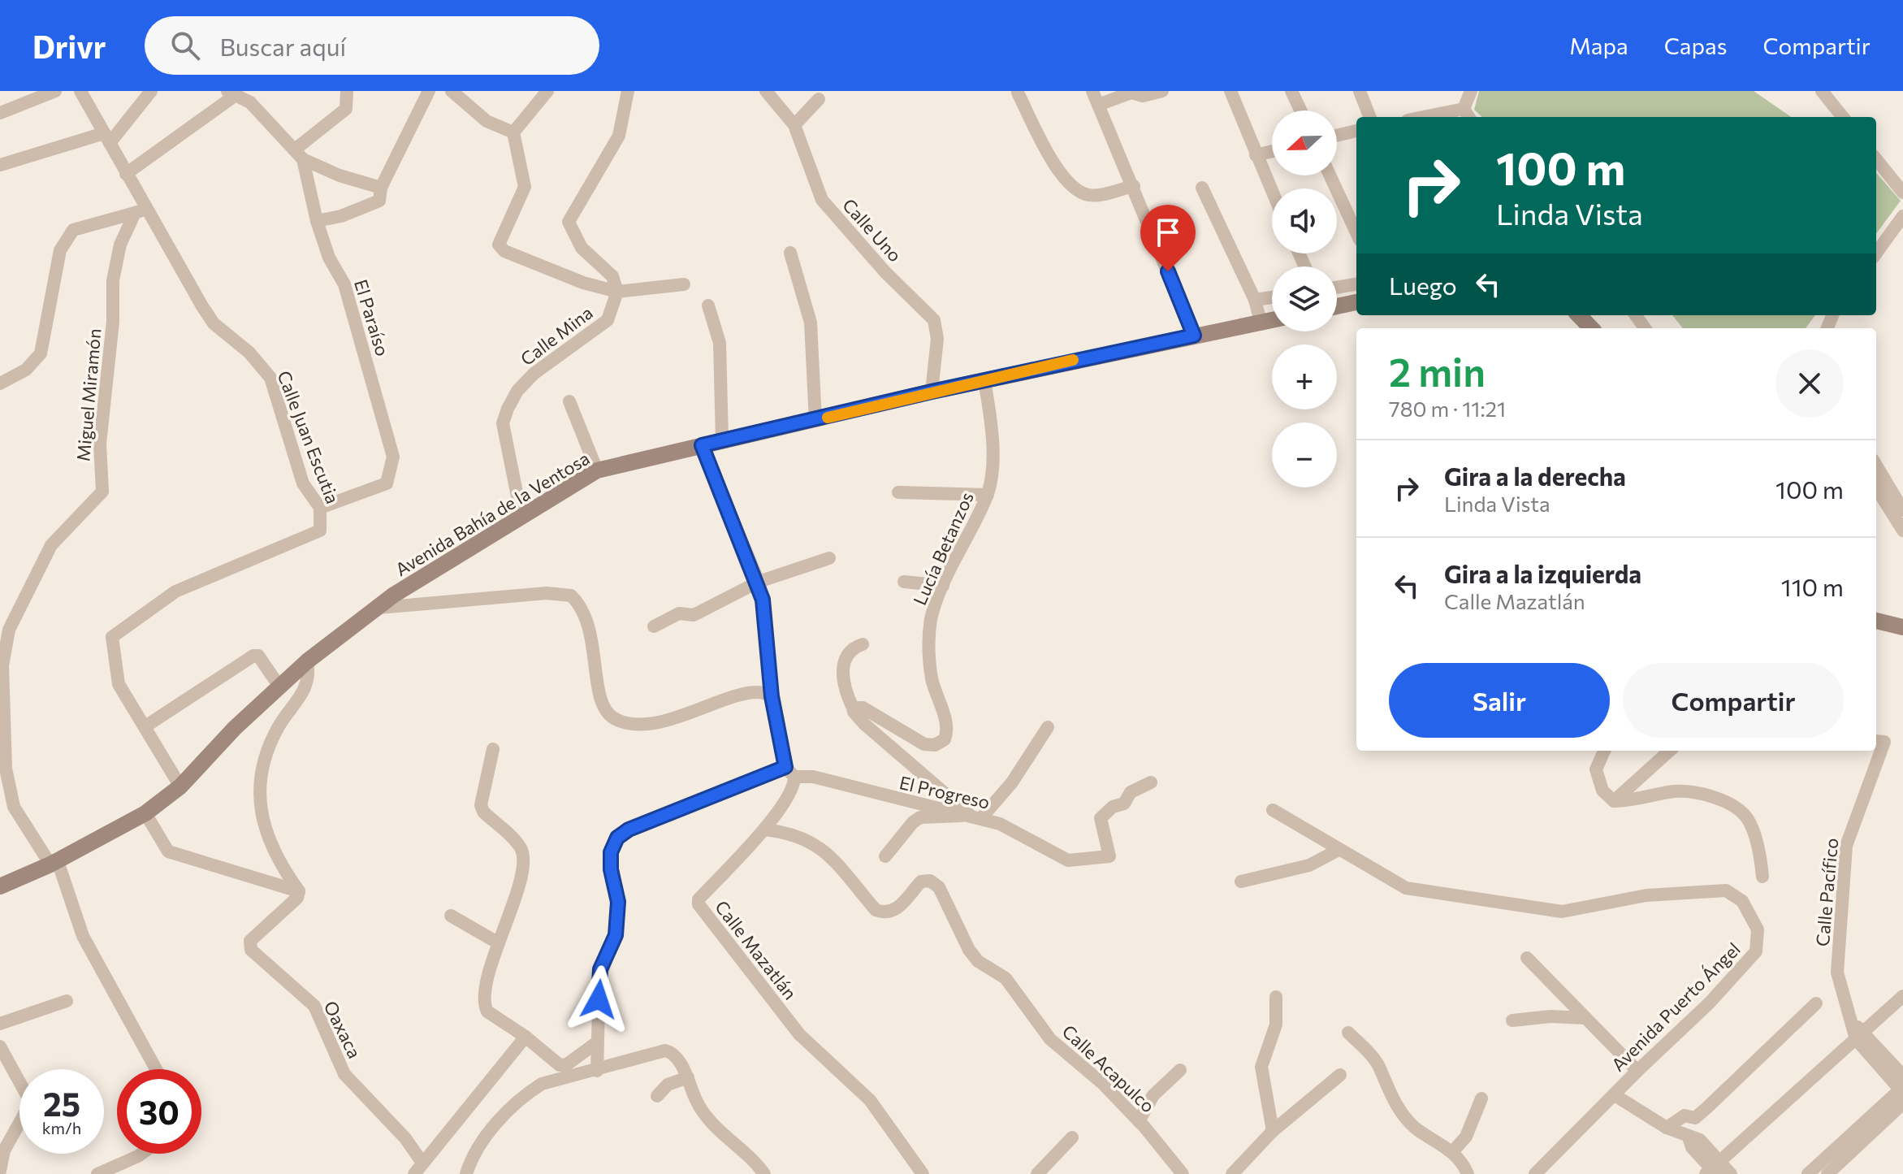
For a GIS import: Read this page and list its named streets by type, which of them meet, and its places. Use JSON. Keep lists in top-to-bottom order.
{
  "streets": {
    "main road": ["Avenida Bahía de la Ventosa"],
    "street": [
      "Calle Uno",
      "El Paraíso",
      "Calle Mina",
      "Miguel Miramón",
      "Calle Juan Escutia",
      "Lucía Betanzos",
      "El Progreso",
      "Calle Pacífico",
      "Calle Mazatlán",
      "Avenida Puerto Ángel",
      "Oaxaca",
      "Calle Acapulco"
    ]
  },
  "crossings": [
    ["Calle Uno", "Avenida Bahía de la Ventosa"],
    ["El Paraíso", "Calle Juan Escutia"],
    ["Calle Mina", "Avenida Bahía de la Ventosa"],
    ["Miguel Miramón", "Calle Juan Escutia"],
    ["Miguel Miramón", "Avenida Bahía de la Ventosa"],
    ["Calle Juan Escutia", "Avenida Bahía de la Ventosa"],
    ["Avenida Bahía de la Ventosa", "Lucía Betanzos"],
    ["El Progreso", "Calle Mazatlán"],
    ["Calle Mazatlán", "Calle Acapulco"]
  ],
  "north": "left",
  "page": {
    "header": "Drivr",
    "search": "Buscar aquí",
    "nav": ["Mapa", "Capas", "Compartir"],
    "map_buttons": ["+", "−"],
    "turn": ["100 m", "Linda Vista"],
    "then": "Luego",
    "heading": ["2 min", "780 m · 11:21"],
    "list": [
      {
        "name": "Gira a la derecha",
        "note": "Linda Vista",
        "value": "100 m"
      },
      {
        "name": "Gira a la izquierda",
        "note": "Calle Mazatlán",
        "value": "110 m"
      }
    ],
    "buttons": ["Salir", "Compartir"],
    "speed": "25 km/h",
    "limit": "30"
  }
}
